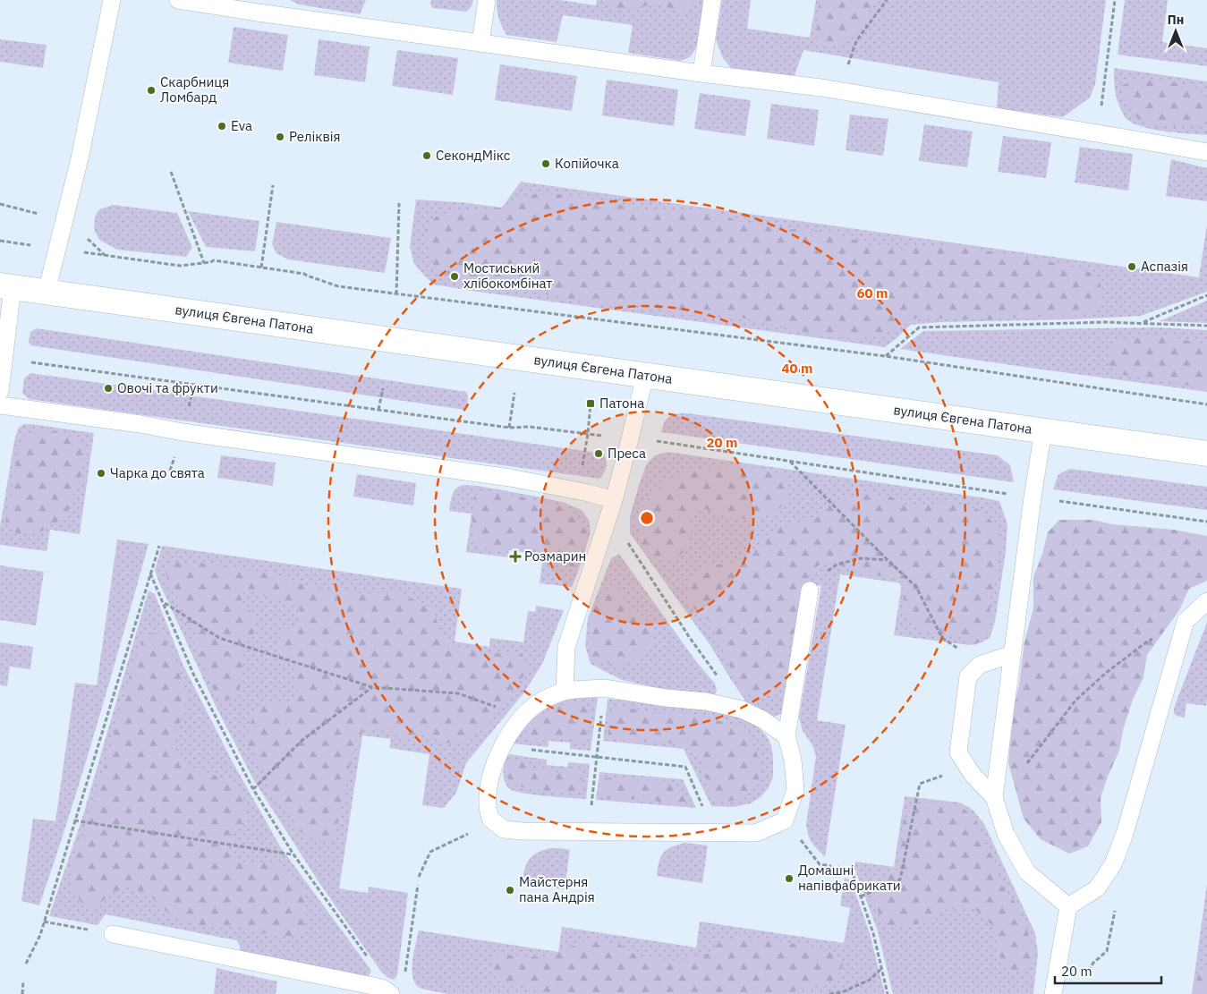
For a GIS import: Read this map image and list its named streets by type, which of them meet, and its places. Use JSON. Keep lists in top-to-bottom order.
{
  "streets": {
    "main road": ["вулиця Євгена Патона"]
  },
  "places": {
    "other": [
      "Скарбниця Ломбард",
      "Eva",
      "Реліквія",
      "СекондМікс",
      "Копійочка",
      "Аспазія",
      "Мостиський хлібокомбінат",
      "Овочі та фрукти",
      "Преса",
      "Чарка до свята",
      "Домашні напівфабрикати",
      "Майстерня пана Андрія"
    ],
    "transit": ["Патона"],
    "health": ["Розмарин"]
  },
  "scale_bar": "20 m",
  "north": "top",
  "rings": ["60 m", "40 m", "20 m"]
}
